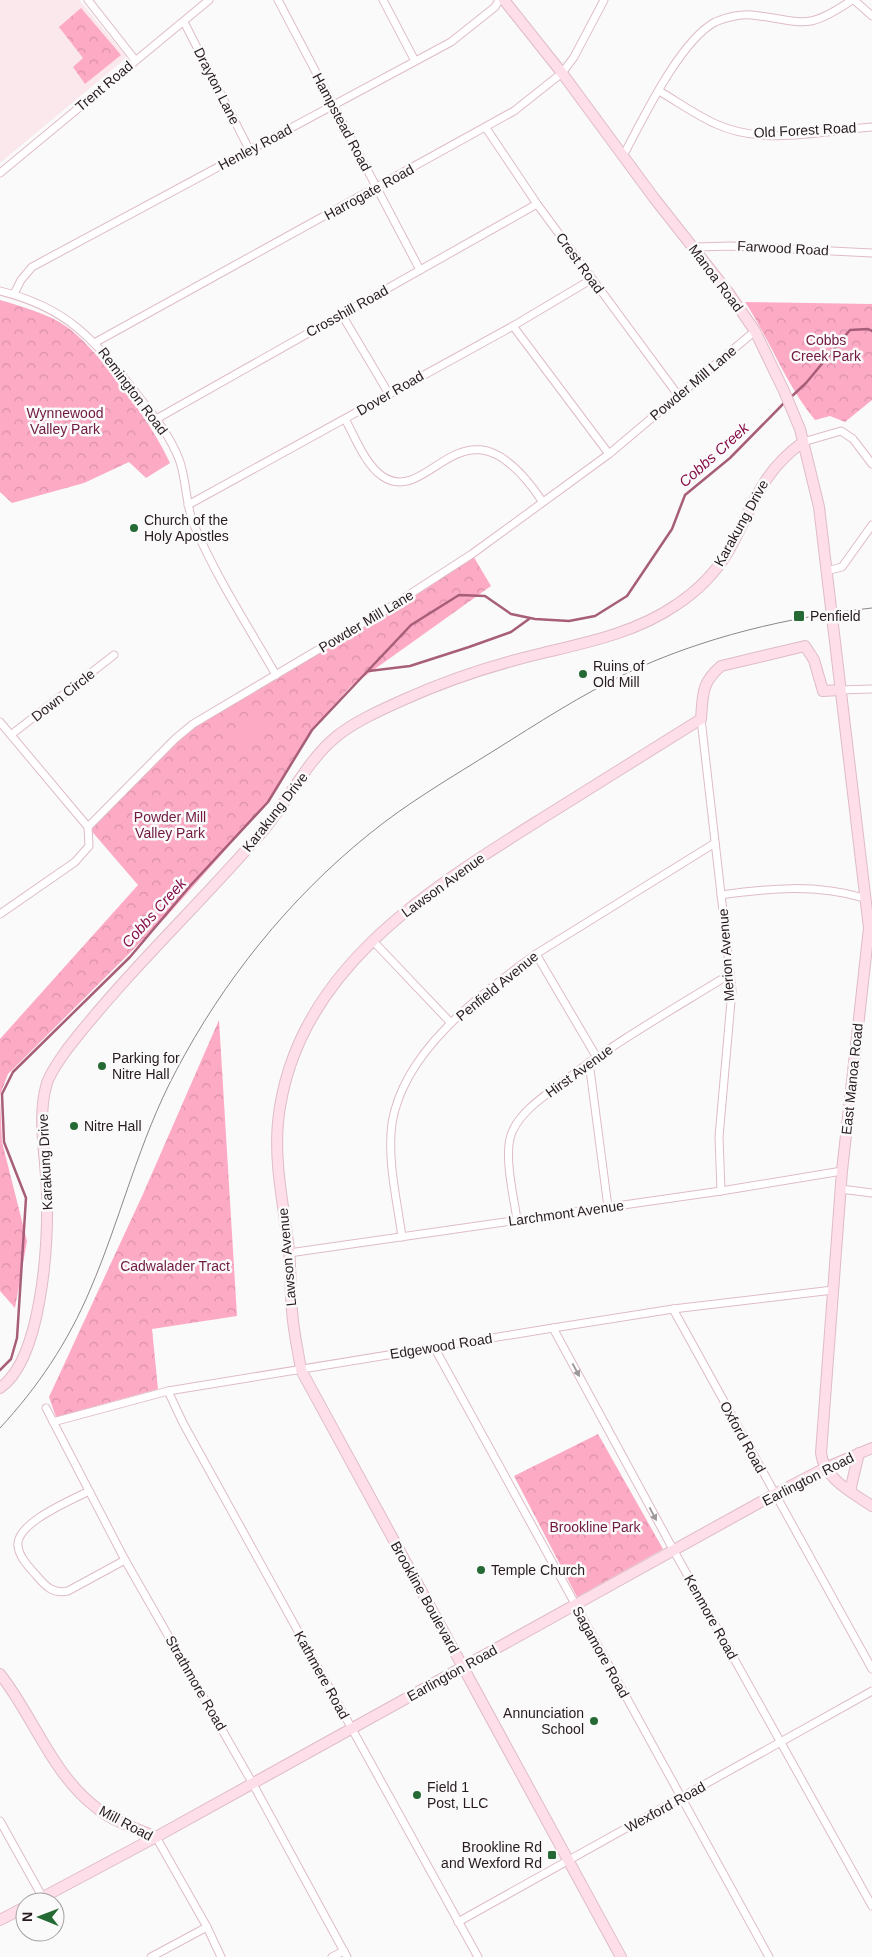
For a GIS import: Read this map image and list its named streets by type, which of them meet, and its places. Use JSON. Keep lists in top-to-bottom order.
{
  "streets": {
    "street": [
      "Trent Road",
      "Drayton Lane",
      "Hampstead Road",
      "Old Forest Road",
      "Henley Road",
      "Harrogate Road",
      "Farwood Road",
      "Crest Road",
      "Manoa Road",
      "Crosshill Road",
      "Powder Mill Lane",
      "Remington Road",
      "Dover Road",
      "Karakung Drive",
      "Down Circle",
      "Lawson Avenue",
      "Merion Avenue",
      "Penfield Avenue",
      "Hirst Avenue",
      "East Manoa Road",
      "Larchmont Avenue",
      "Edgewood Road",
      "Oxford Road",
      "Earlington Road",
      "Brookline Boulevard",
      "Kenmore Road",
      "Sagamore Road",
      "Kathmere Road",
      "Strathmore Road",
      "Wexford Road",
      "Mill Road"
    ]
  },
  "crossings": [
    ["Trent Road", "Drayton Lane"],
    ["Drayton Lane", "Henley Road"],
    ["Hampstead Road", "Henley Road"],
    ["Hampstead Road", "Harrogate Road"],
    ["Hampstead Road", "Crosshill Road"],
    ["Henley Road", "Remington Road"],
    ["Harrogate Road", "Crest Road"],
    ["Harrogate Road", "Manoa Road"],
    ["Harrogate Road", "Remington Road"],
    ["Farwood Road", "Manoa Road"],
    ["Crest Road", "Crosshill Road"],
    ["Crest Road", "Powder Mill Lane"],
    ["Crest Road", "Dover Road"],
    ["Manoa Road", "Powder Mill Lane"],
    ["Manoa Road", "Karakung Drive"],
    ["Manoa Road", "East Manoa Road"],
    ["Crosshill Road", "Remington Road"],
    ["Powder Mill Lane", "Remington Road"],
    ["Remington Road", "Dover Road"],
    ["Lawson Avenue", "Merion Avenue"],
    ["Lawson Avenue", "Larchmont Avenue"],
    ["Lawson Avenue", "Edgewood Road"],
    ["Lawson Avenue", "Brookline Boulevard"],
    ["Merion Avenue", "Penfield Avenue"],
    ["Merion Avenue", "Hirst Avenue"],
    ["Merion Avenue", "Larchmont Avenue"],
    ["Penfield Avenue", "Larchmont Avenue"],
    ["Hirst Avenue", "Larchmont Avenue"],
    ["East Manoa Road", "Larchmont Avenue"],
    ["East Manoa Road", "Edgewood Road"],
    ["East Manoa Road", "Earlington Road"],
    ["Edgewood Road", "Oxford Road"],
    ["Edgewood Road", "Brookline Boulevard"],
    ["Edgewood Road", "Kenmore Road"],
    ["Edgewood Road", "Sagamore Road"],
    ["Edgewood Road", "Kathmere Road"],
    ["Edgewood Road", "Strathmore Road"],
    ["Oxford Road", "Earlington Road"],
    ["Earlington Road", "Brookline Boulevard"],
    ["Earlington Road", "Kenmore Road"],
    ["Earlington Road", "Sagamore Road"],
    ["Earlington Road", "Kathmere Road"],
    ["Earlington Road", "Strathmore Road"],
    ["Earlington Road", "Mill Road"],
    ["Brookline Boulevard", "Wexford Road"],
    ["Kenmore Road", "Wexford Road"],
    ["Sagamore Road", "Wexford Road"],
    ["Kathmere Road", "Wexford Road"]
  ],
  "one_way": ["Kenmore Road"],
  "water": ["Cobbs Creek"],
  "parks": [
    "Cobbs Creek Park",
    "Wynnewood Valley Park",
    "Powder Mill Valley Park",
    "Cadwalader Tract",
    "Brookline Park"
  ],
  "places": {
    "other": [
      "Church of the Holy Apostles",
      "Ruins of Old Mill",
      "Parking for Nitre Hall",
      "Nitre Hall",
      "Temple Church",
      "Annunciation School",
      "Field 1 Post, LLC"
    ],
    "transit": ["Penfield", "Brookline Rd and Wexford Rd"]
  },
  "north": "left"
}
